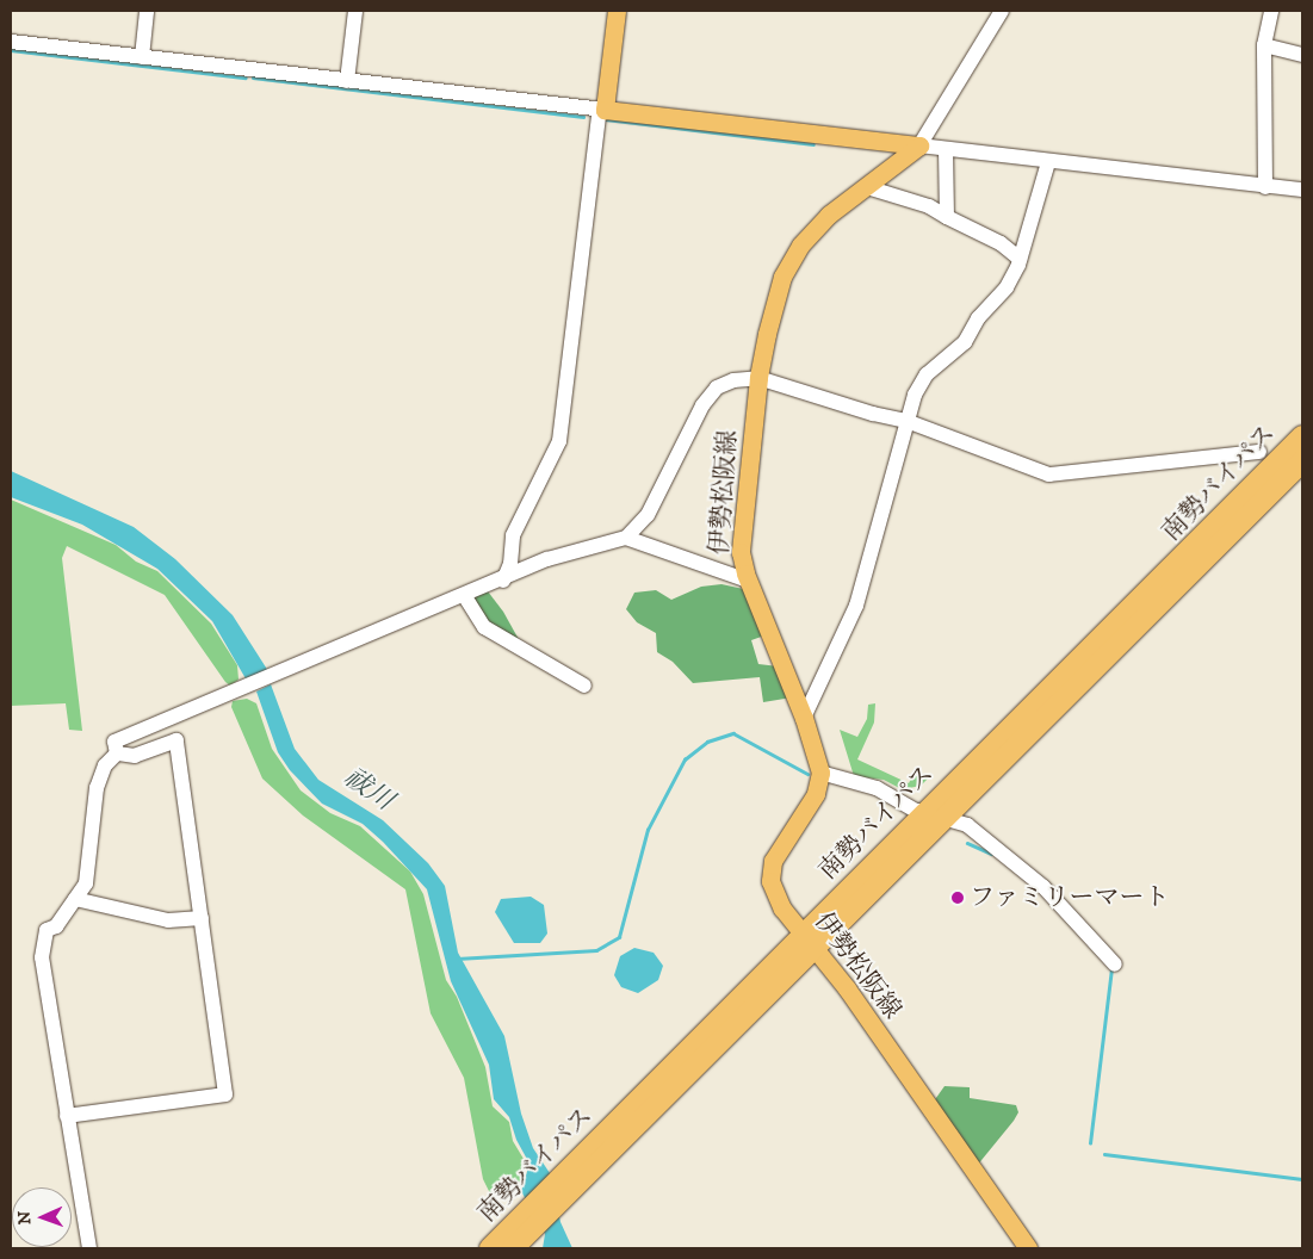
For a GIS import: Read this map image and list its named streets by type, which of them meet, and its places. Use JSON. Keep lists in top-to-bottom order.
{
  "streets": {
    "highway": ["南勢バイパス"],
    "main road": ["伊勢松阪線"]
  },
  "crossings": [
    ["南勢バイパス", "伊勢松阪線"]
  ],
  "water": ["祓川"],
  "places": ["ファミリーマート"],
  "north": "left"
}
